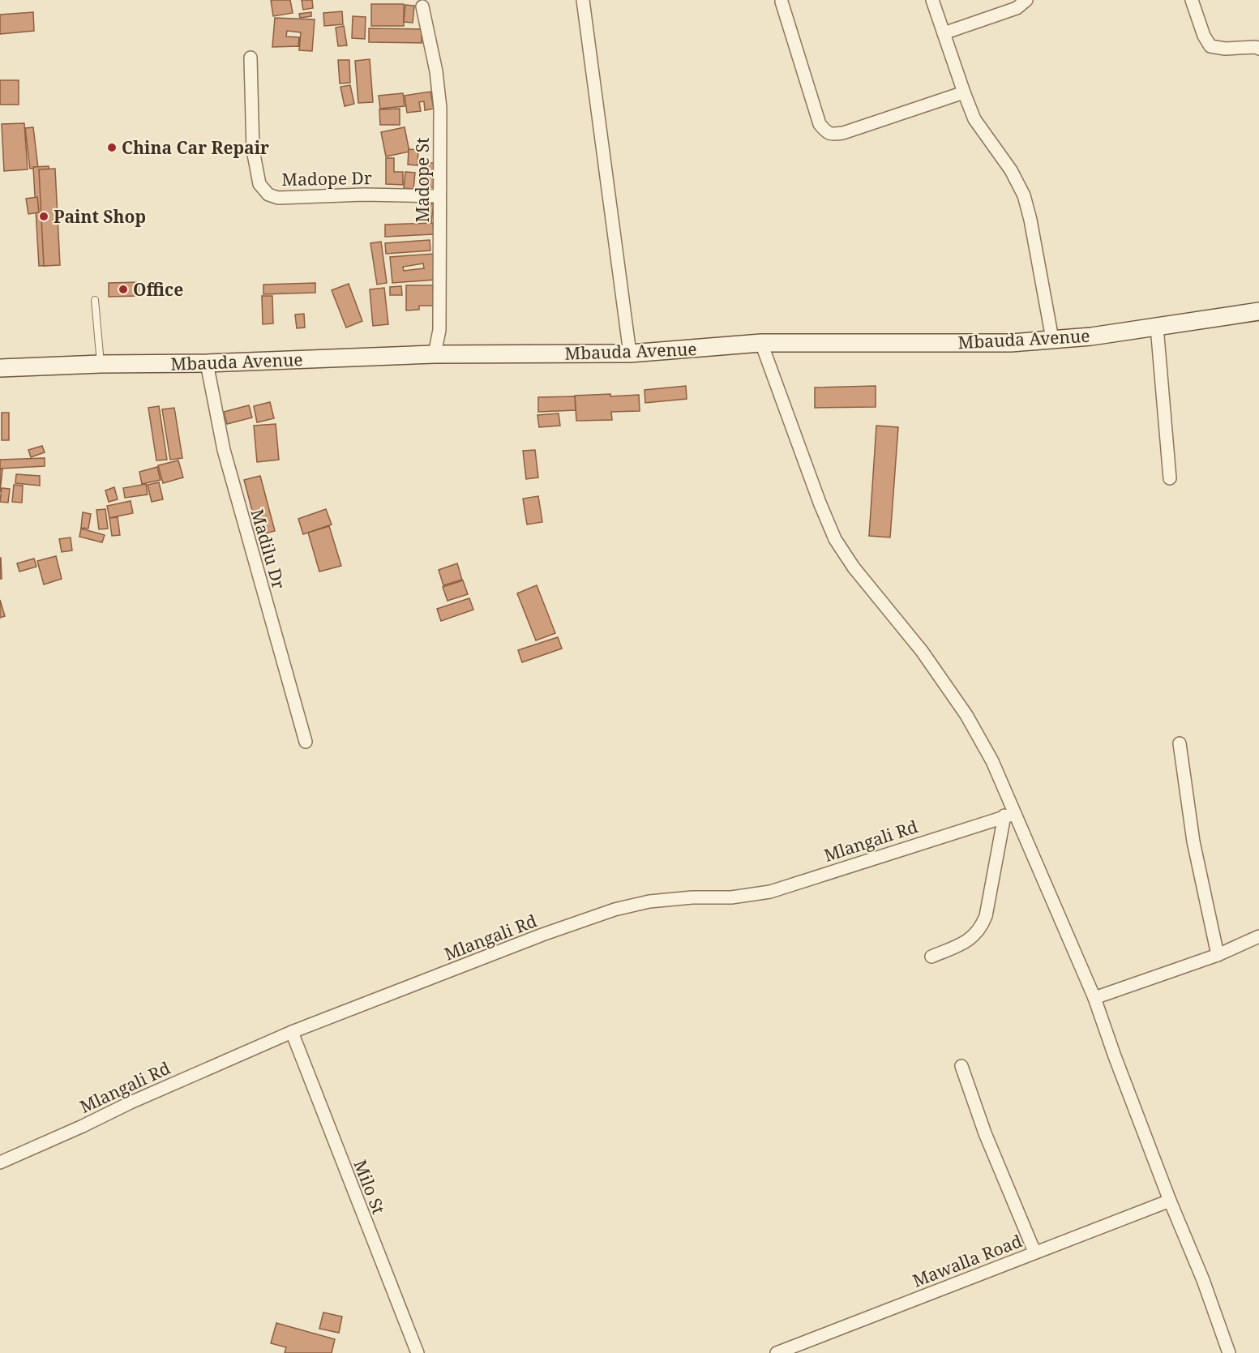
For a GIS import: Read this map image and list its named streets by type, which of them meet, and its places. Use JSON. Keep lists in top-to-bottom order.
{
  "streets": {
    "street": [
      "Madope Dr",
      "Madope St",
      "Mbauda Avenue",
      "Madilu Dr",
      "Mlangali Rd",
      "Milo St",
      "Mawalla Road"
    ]
  },
  "crossings": [
    ["Madope Dr", "Madope St"],
    ["Madope St", "Mbauda Avenue"],
    ["Mbauda Avenue", "Madilu Dr"],
    ["Mlangali Rd", "Milo St"]
  ],
  "places": ["China Car Repair", "Paint Shop", "Office"]
}
